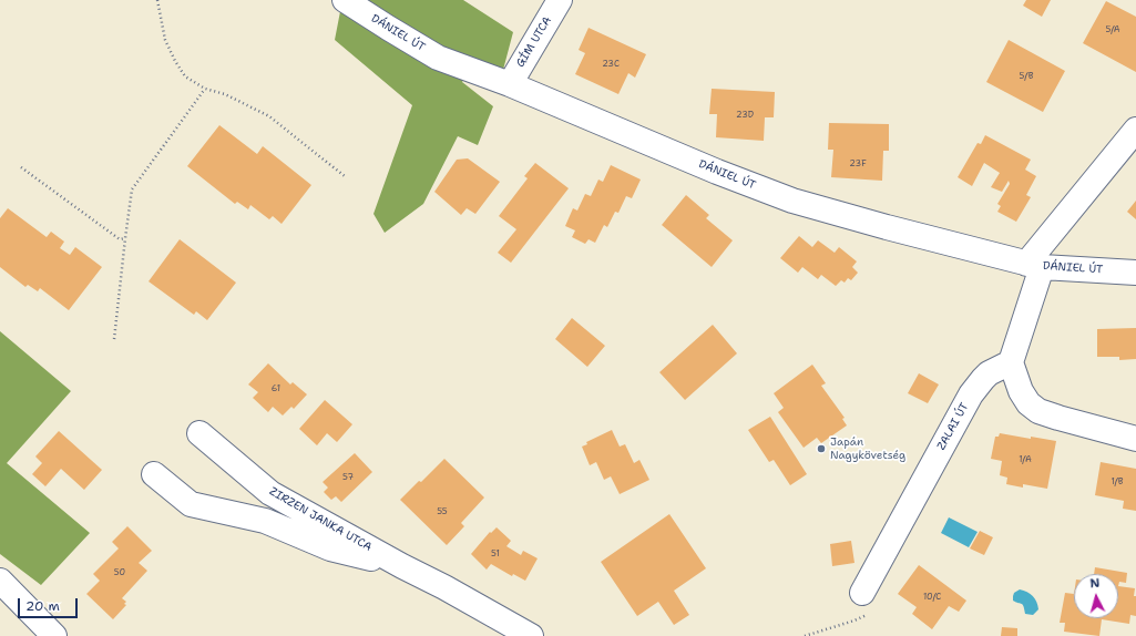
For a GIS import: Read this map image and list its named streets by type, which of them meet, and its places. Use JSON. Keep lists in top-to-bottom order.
{
  "streets": {
    "street": [
      "DÁNIEL ÚT",
      "GÍM UTCA",
      "ZALAI ÚT",
      "ZIRZEN JANKA UTCA"
    ]
  },
  "crossings": [
    ["DÁNIEL ÚT", "GÍM UTCA"]
  ],
  "places": ["Japán Nagykövetség"],
  "house_numbers": [
    "5/A",
    "23C",
    "5/B",
    "23D",
    "23F",
    "61",
    "1/A",
    "57",
    "1/B",
    "55",
    "51",
    "50",
    "10/C"
  ],
  "scale_bar": "20 m",
  "north": "top"
}
